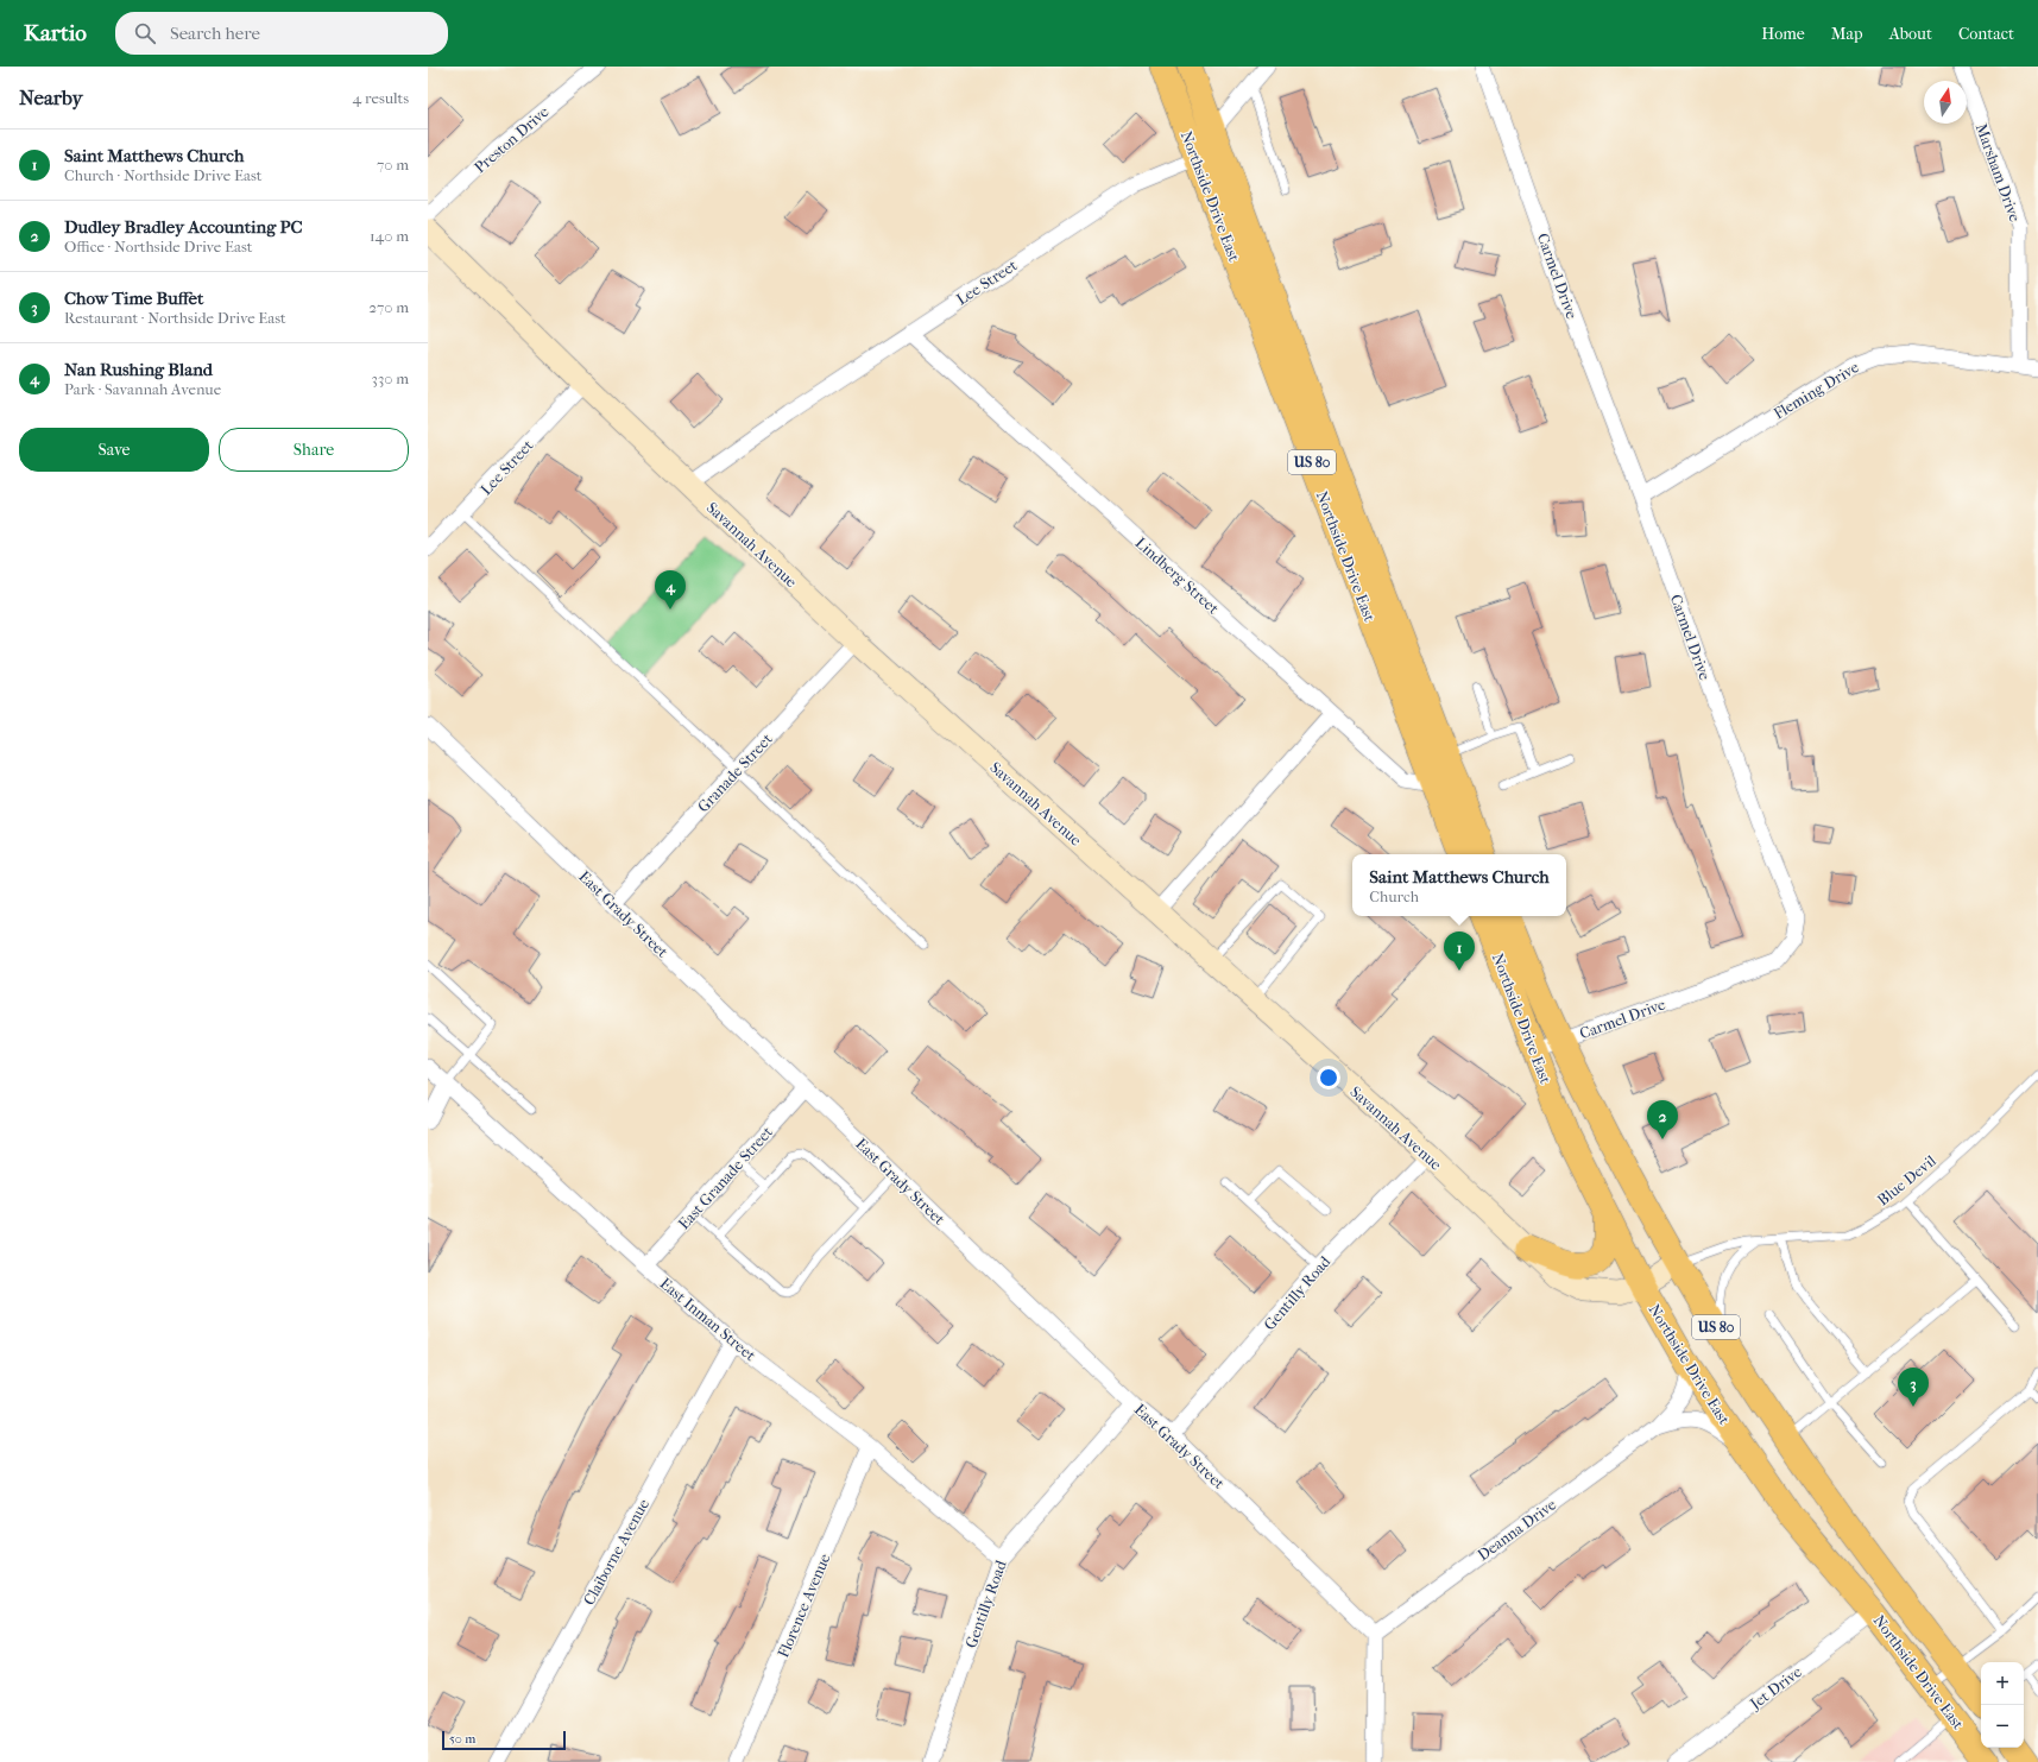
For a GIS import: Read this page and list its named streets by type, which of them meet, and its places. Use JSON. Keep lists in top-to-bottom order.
{
  "streets": {
    "main road": ["Northside Drive East", "US 80"],
    "street": [
      "Preston Drive",
      "Marsham Drive",
      "Carmel Drive",
      "Lee Street",
      "Fleming Drive",
      "Savannah Avenue",
      "Lindberg Street",
      "Granade Street",
      "East Grady Street",
      "East Granade Street",
      "Gentilly Road",
      "East Inman Street",
      "Deanna Drive",
      "Claiborne Avenue",
      "Florence Avenue",
      "Jet Drive"
    ],
    "lane": ["Blue Devil"]
  },
  "crossings": [
    ["Marsham Drive", "Fleming Drive"],
    ["Northside Drive East", "Carmel Drive"],
    ["Northside Drive East", "Lee Street"],
    ["Northside Drive East", "Savannah Avenue"],
    ["Northside Drive East", "Lindberg Street"],
    ["Northside Drive East", "Blue Devil"],
    ["Northside Drive East", "Deanna Drive"],
    ["Northside Drive East", "Jet Drive"],
    ["Carmel Drive", "Fleming Drive"],
    ["Lee Street", "Savannah Avenue"],
    ["Lee Street", "Lindberg Street"],
    ["Savannah Avenue", "Granade Street"],
    ["Savannah Avenue", "Blue Devil"],
    ["Savannah Avenue", "Gentilly Road"],
    ["Granade Street", "East Grady Street"],
    ["East Grady Street", "East Granade Street"],
    ["East Grady Street", "Gentilly Road"],
    ["East Grady Street", "Deanna Drive"],
    ["East Granade Street", "East Inman Street"],
    ["Gentilly Road", "East Inman Street"],
    ["East Inman Street", "Claiborne Avenue"],
    ["East Inman Street", "Florence Avenue"]
  ],
  "scale_bar": "50 m",
  "north": "top",
  "page": {
    "header": "Kartio",
    "search": "Search here",
    "nav": [
      "Home",
      "Map",
      "About",
      "Contact"
    ],
    "heading": ["Nearby", "4 results"],
    "list": [
      {
        "mark": "1",
        "name": "Saint Matthews Church",
        "note": "Church · Northside Drive East",
        "value": "70 m"
      },
      {
        "mark": "2",
        "name": "Dudley Bradley Accounting PC",
        "note": "Office · Northside Drive East",
        "value": "140 m"
      },
      {
        "mark": "3",
        "name": "Chow Time Buffet",
        "note": "Restaurant · Northside Drive East",
        "value": "270 m"
      },
      {
        "mark": "4",
        "name": "Nan Rushing Bland",
        "note": "Park · Savannah Avenue",
        "value": "330 m"
      }
    ],
    "buttons": ["Save", "Share"],
    "pins": [
      "4",
      "1",
      "2",
      "3"
    ],
    "popup": ["Saint Matthews Church", "Church"],
    "map_buttons": ["+", "−"],
    "scale": "50 m"
  }
}
